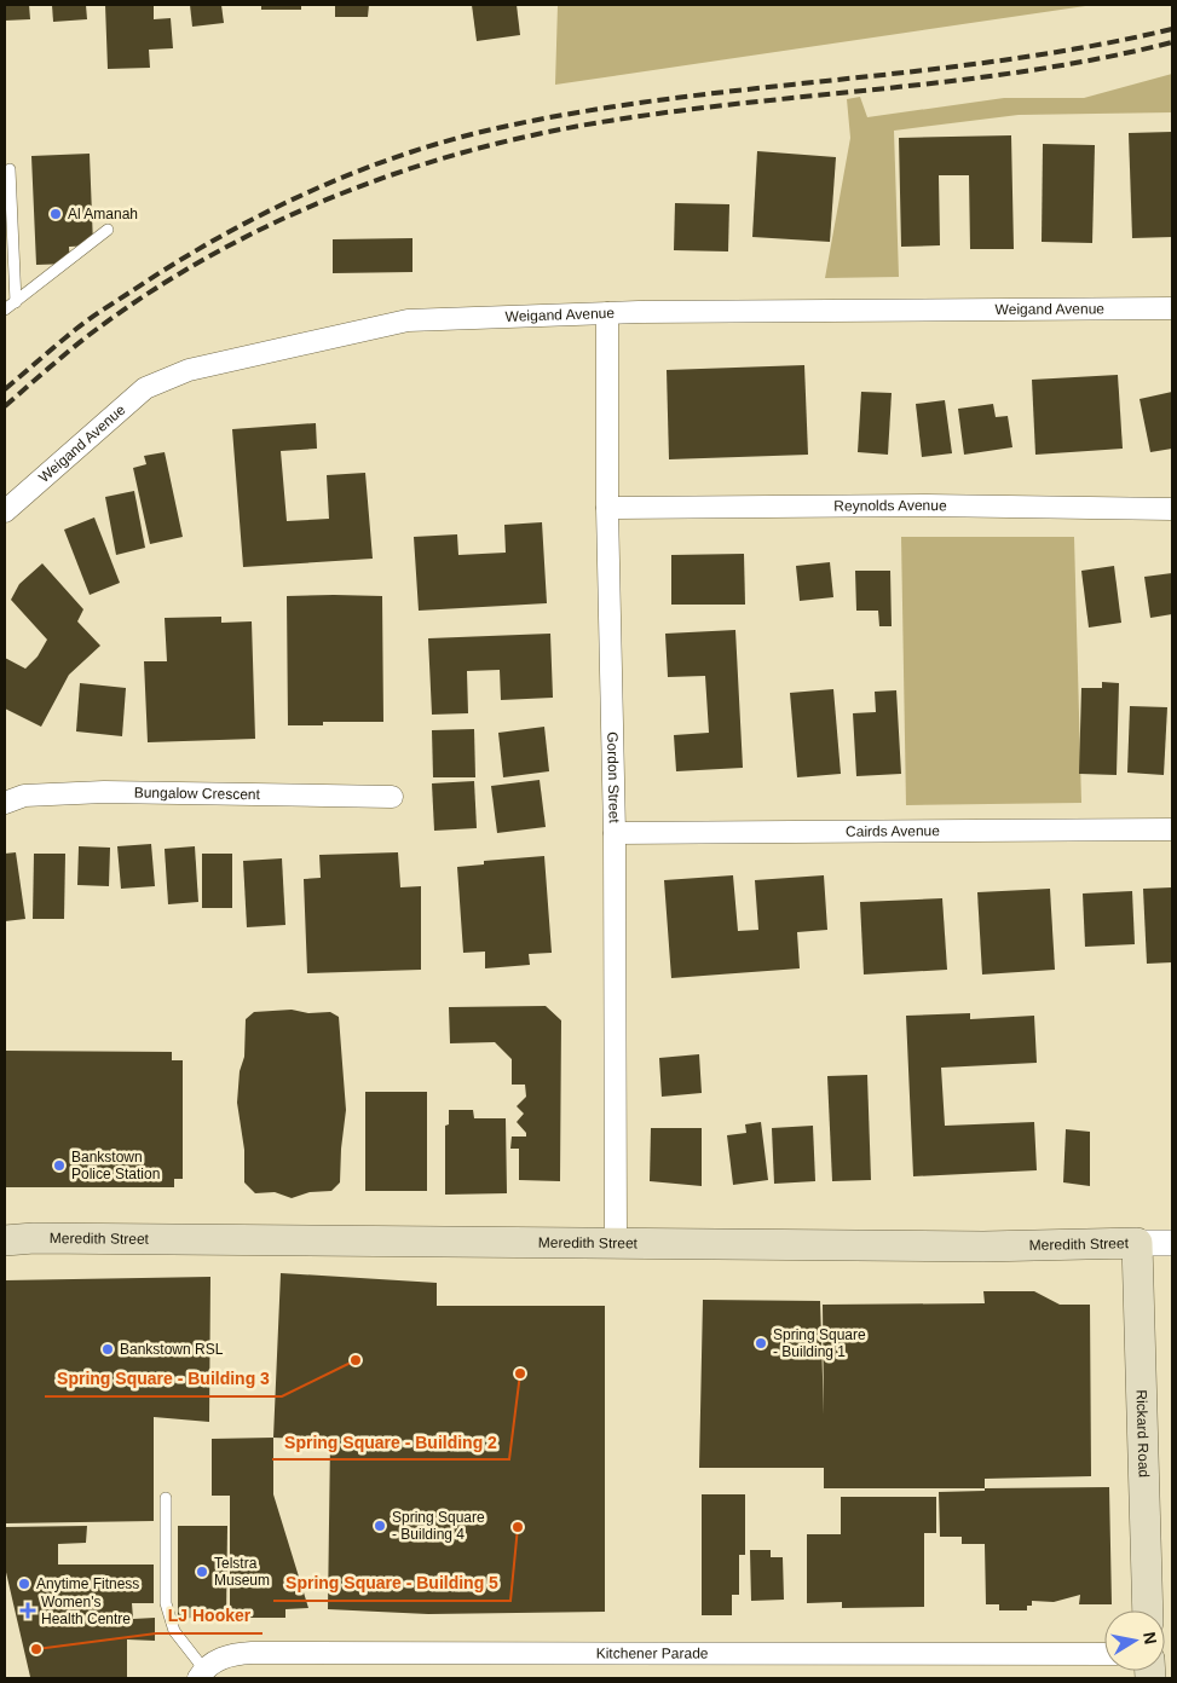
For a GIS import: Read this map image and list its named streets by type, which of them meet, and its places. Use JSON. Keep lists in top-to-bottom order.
{
  "streets": {
    "main road": ["Meredith Street", "Rickard Road"],
    "street": [
      "Weigand Avenue",
      "Reynolds Avenue",
      "Gordon Street",
      "Bungalow Crescent",
      "Cairds Avenue",
      "Kitchener Parade"
    ]
  },
  "crossings": [
    ["Weigand Avenue", "Gordon Street"],
    ["Reynolds Avenue", "Gordon Street"],
    ["Gordon Street", "Cairds Avenue"],
    ["Gordon Street", "Meredith Street"],
    ["Meredith Street", "Rickard Road"]
  ],
  "places": {
    "other": [
      "Al Amanah",
      "Bankstown Police Station",
      "Spring Square - Building 1",
      "Bankstown RSL",
      "Spring Square - Building 3",
      "Spring Square - Building 2",
      "Spring Square - Building 4",
      "Spring Square - Building 5",
      "Telstra Museum",
      "Anytime Fitness",
      "LJ Hooker"
    ],
    "health": ["Women's Health Centre"]
  },
  "north": "right"
}
